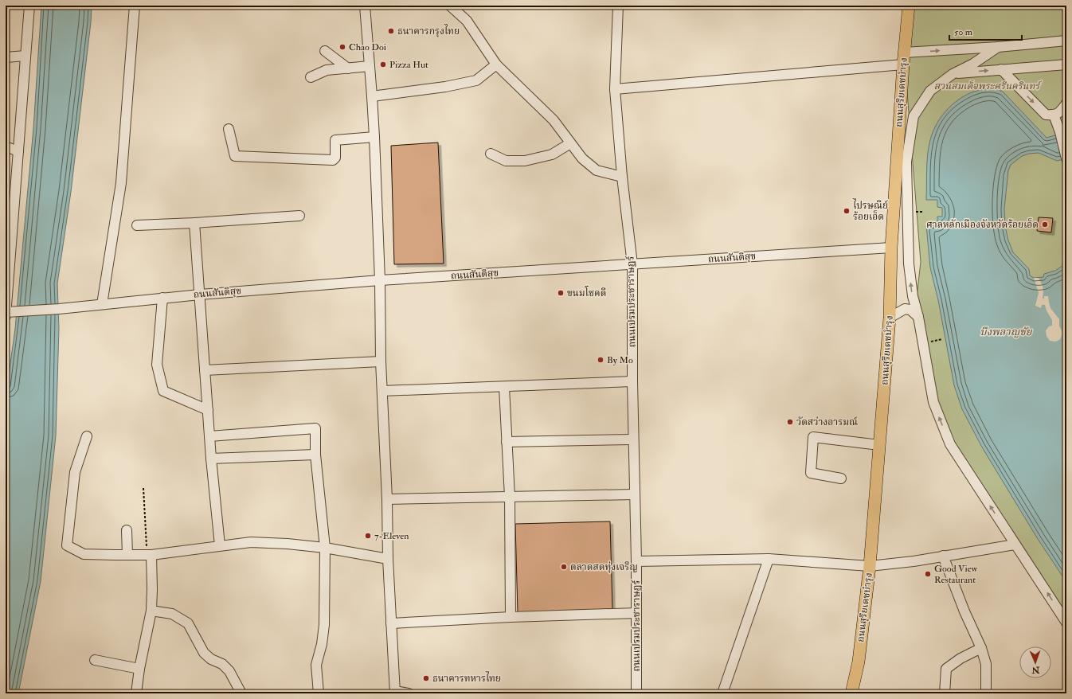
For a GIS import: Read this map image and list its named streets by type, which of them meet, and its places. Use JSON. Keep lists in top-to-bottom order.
{
  "streets": {
    "main road": ["ถนนสุริยเดชบำรุง"],
    "street": ["ถนนสันติสุข", "ถนนเปรมประชาราษฏร์"]
  },
  "crossings": [
    ["ถนนสุริยเดชบำรุง", "ถนนสันติสุข"],
    ["ถนนสันติสุข", "ถนนเปรมประชาราษฏร์"]
  ],
  "water": ["บึงพลาญชัย"],
  "parks": ["สวนสมเด็จพระศรีนครินทร์"],
  "places": [
    "ธนาคารกรุงไทย",
    "Chao Doi",
    "Pizza Hut",
    "ไปรษณีย์ ร้อยเอ็ด",
    "ศาลหลักเมืองจังหวัดร้อยเอ็ด",
    "ขนมโชคดี",
    "By Mo",
    "วัดสว่างอารมณ์",
    "7-Eleven",
    "ตลาดสดทุ่งเจริญ",
    "Good View Restaurant",
    "ธนาคารทหารไทย"
  ],
  "scale_bar": "50 m",
  "north": "bottom"
}
